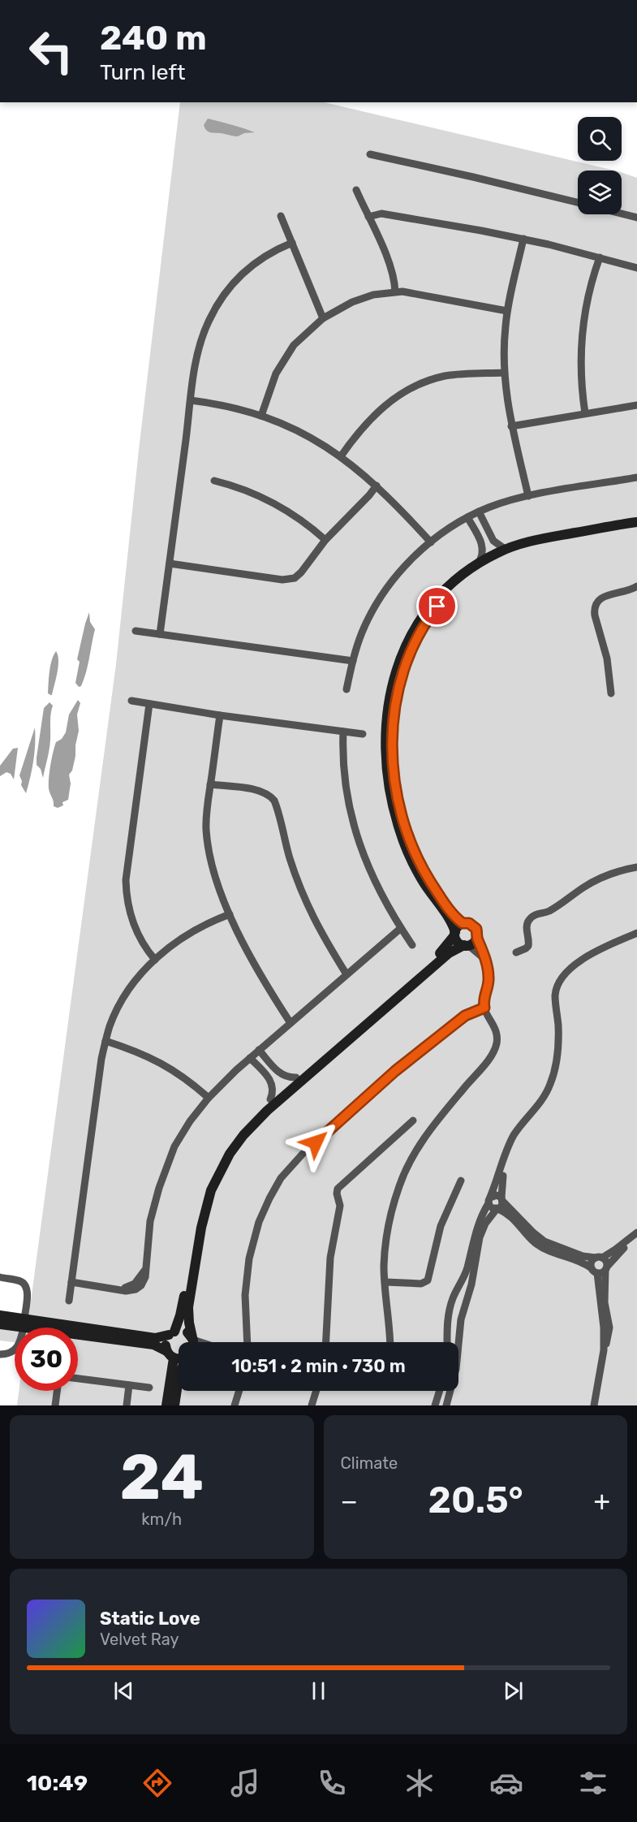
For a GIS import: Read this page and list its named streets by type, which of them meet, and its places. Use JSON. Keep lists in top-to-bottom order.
{
  "page": {
    "turn": ["240 m", "Turn left"],
    "limit": "30",
    "trip": "10:51 · 2 min · 730 m",
    "tile": [
      ["24", "km/h"],
      "Climate"
    ],
    "heat": ["−", "20.5°", "+"],
    "song": ["Static Love", "Velvet Ray"],
    "tabs": "10:49"
  }
}
